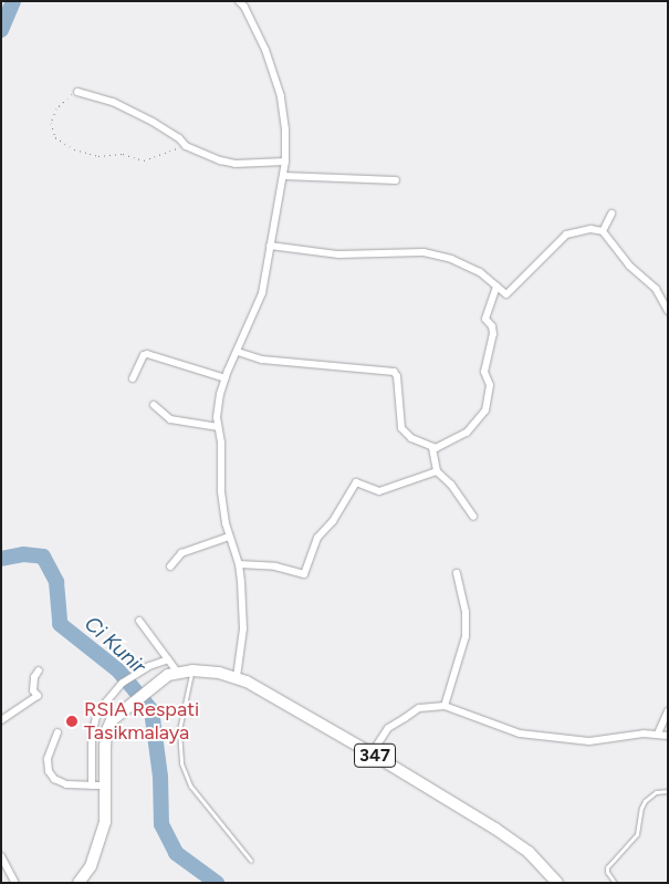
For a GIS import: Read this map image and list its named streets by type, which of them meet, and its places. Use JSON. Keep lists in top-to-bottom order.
{
  "streets": {
    "main road": ["347"]
  },
  "water": ["Ci Kunir"],
  "places": ["RSIA Respati Tasikmalaya"]
}
